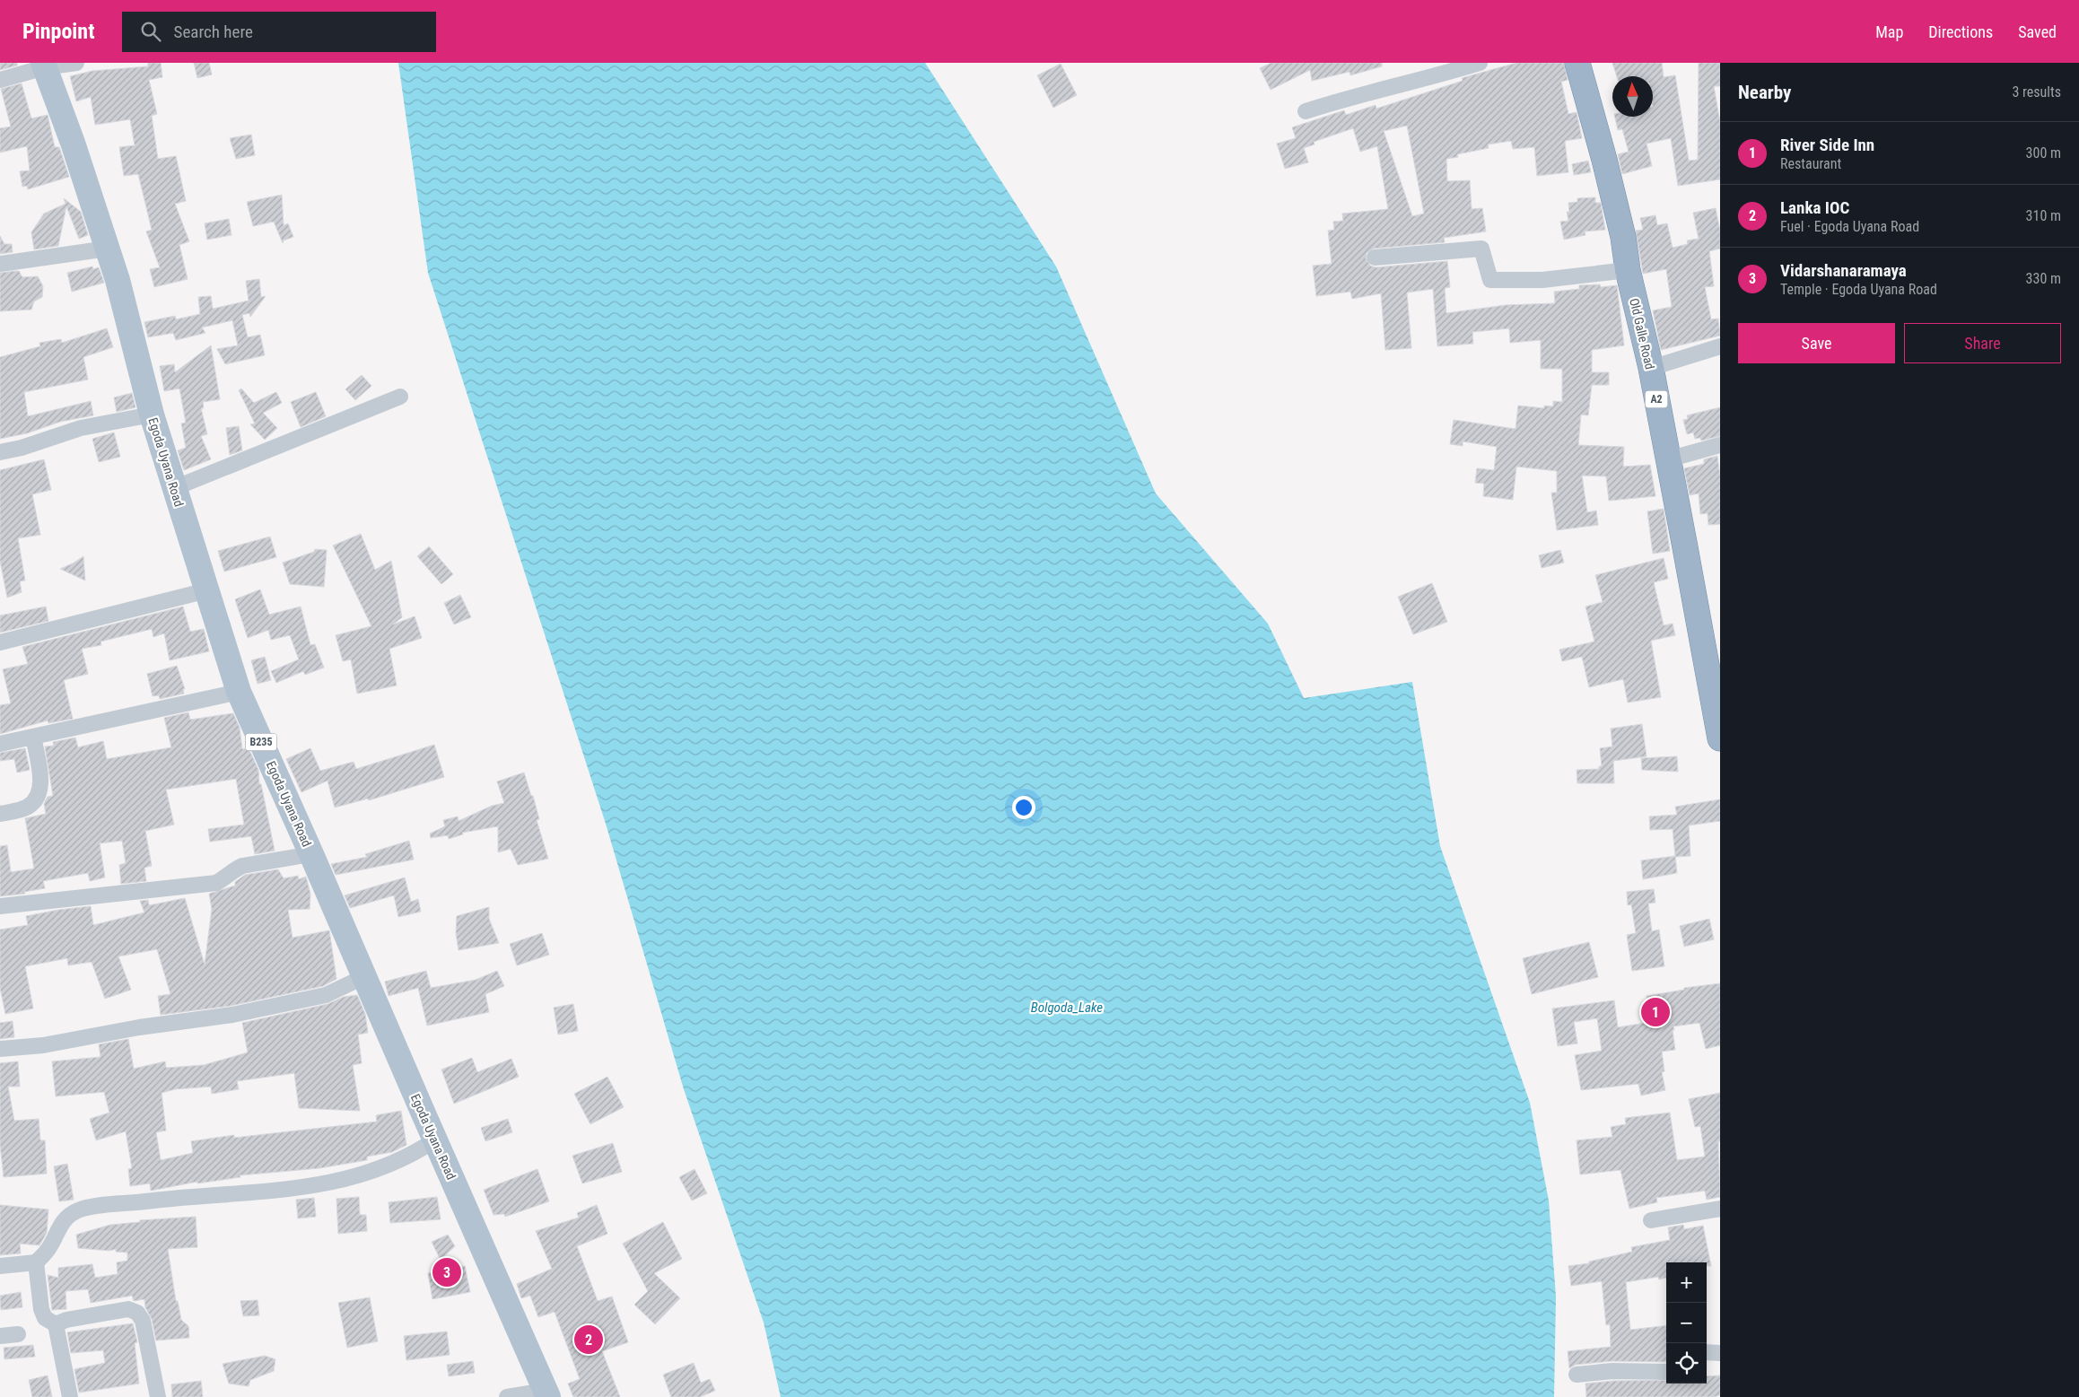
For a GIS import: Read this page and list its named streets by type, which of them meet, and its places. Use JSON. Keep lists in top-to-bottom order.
{
  "streets": {
    "highway": ["Old Galle Road", "A2"],
    "main road": ["Egoda Uyana Road", "B235"]
  },
  "water": ["Bolgoda_Lake"],
  "north": "top",
  "page": {
    "header": "Pinpoint",
    "search": "Search here",
    "nav": ["Map", "Directions", "Saved"],
    "heading": ["Nearby", "3 results"],
    "list": [
      {
        "mark": "1",
        "name": "River Side Inn",
        "note": "Restaurant",
        "value": "300 m"
      },
      {
        "mark": "2",
        "name": "Lanka IOC",
        "note": "Fuel · Egoda Uyana Road",
        "value": "310 m"
      },
      {
        "mark": "3",
        "name": "Vidarshanaramaya",
        "note": "Temple · Egoda Uyana Road",
        "value": "330 m"
      }
    ],
    "buttons": ["Save", "Share"],
    "pins": ["1", "3", "2"],
    "map_buttons": ["+", "−"]
  }
}
